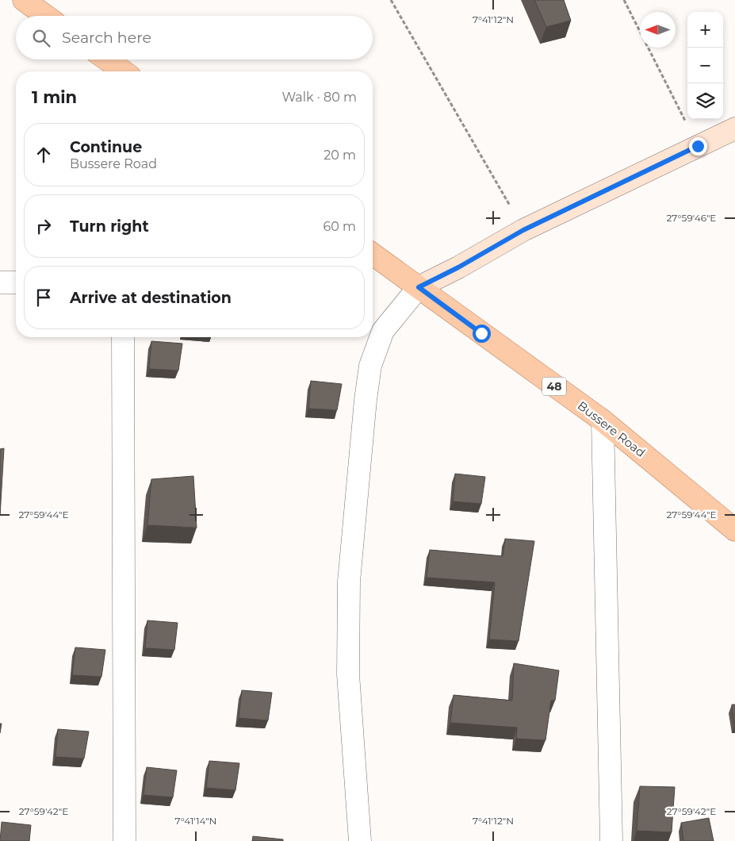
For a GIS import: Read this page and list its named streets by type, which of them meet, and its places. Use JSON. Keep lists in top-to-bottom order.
{
  "streets": {
    "main road": ["48", "Bussere Road"]
  },
  "north": "left",
  "page": {
    "map_buttons": ["+", "−"],
    "search": "Search here",
    "heading": ["1 min", "Walk · 80 m"],
    "list": [
      ["Continue", "Bussere Road", "20 m"],
      ["Turn right", "60 m"],
      "Arrive at destination"
    ]
  },
  "coordinates": [
    "7°41'12\"N",
    "27°59'46\"E",
    "27°59'44\"E",
    "27°59'42\"E",
    "7°41'14\"N"
  ]
}
